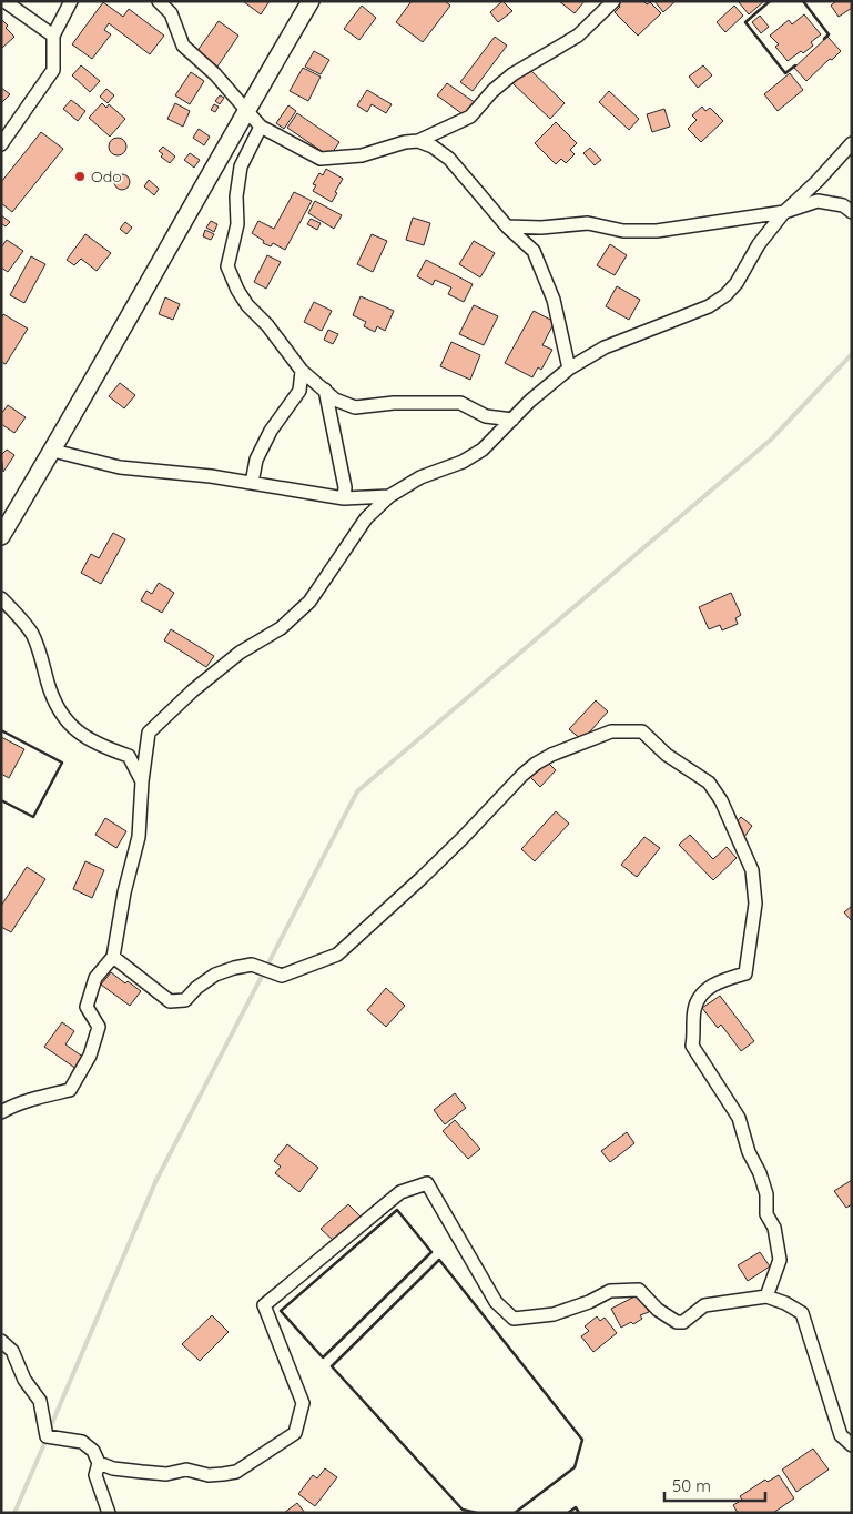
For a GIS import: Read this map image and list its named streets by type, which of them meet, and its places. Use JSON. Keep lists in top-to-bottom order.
{
  "places": ["Odo"],
  "scale_bar": "50 m"
}
